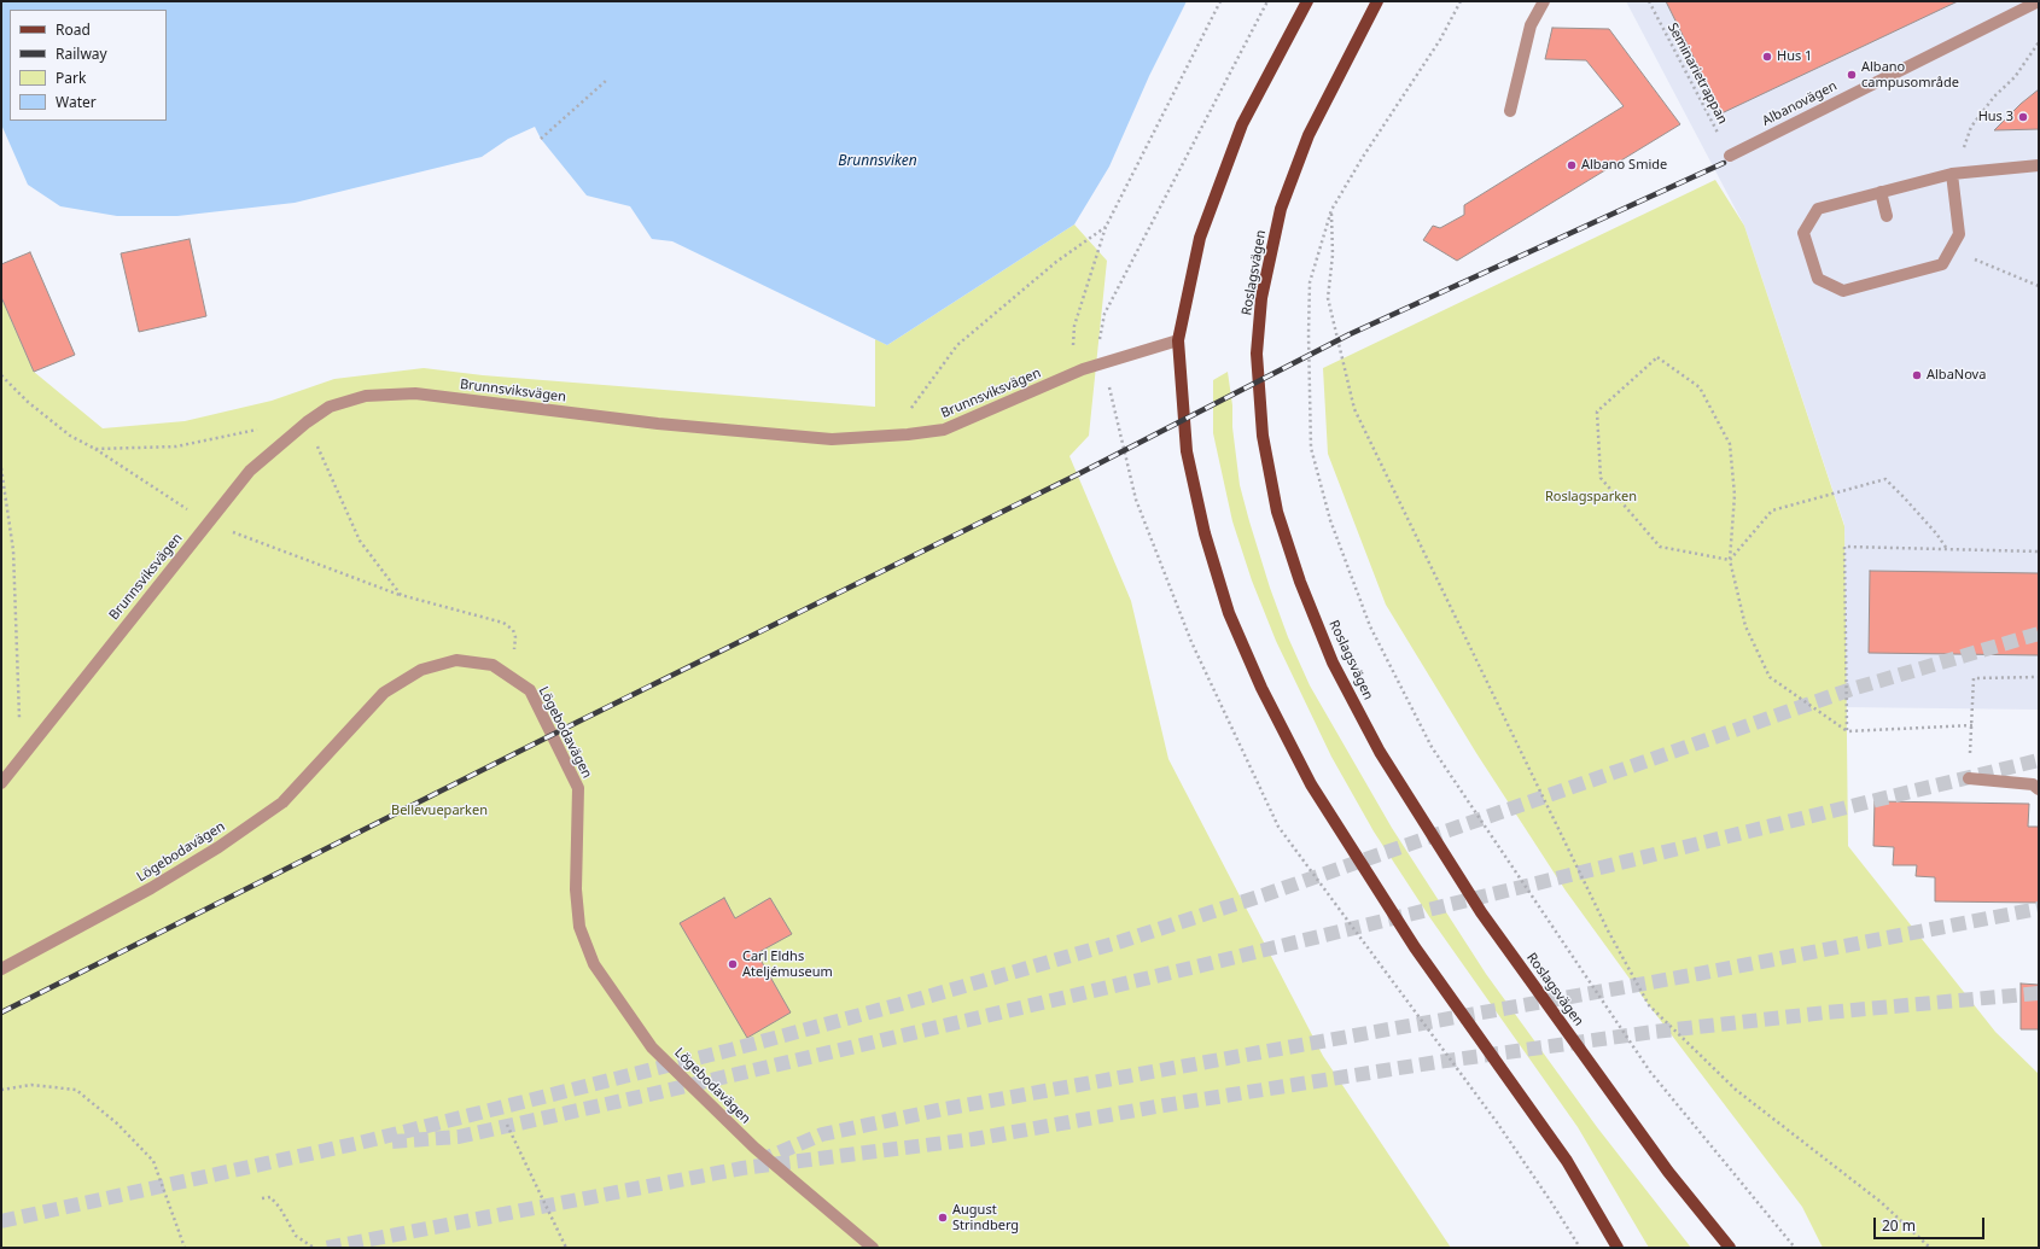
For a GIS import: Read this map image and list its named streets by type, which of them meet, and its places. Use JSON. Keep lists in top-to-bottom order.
{
  "streets": {
    "main road": ["Roslagsvägen"],
    "street": ["Albanovägen", "Brunnsviksvägen", "Lögebodavägen"],
    "path": ["Seminarietrappan"]
  },
  "crossings": [
    ["Seminarietrappan", "Albanovägen"]
  ],
  "water": ["Brunnsviken"],
  "parks": ["Roslagsparken", "Bellevueparken"],
  "places": [
    "Hus 1",
    "Albano campusområde",
    "Hus 3",
    "Albano Smide",
    "AlbaNova",
    "Carl Eldhs Ateljémuseum",
    "August Strindberg"
  ],
  "legend": [
    "Road",
    "Railway",
    "Park",
    "Water"
  ],
  "scale_bar": "20 m"
}
